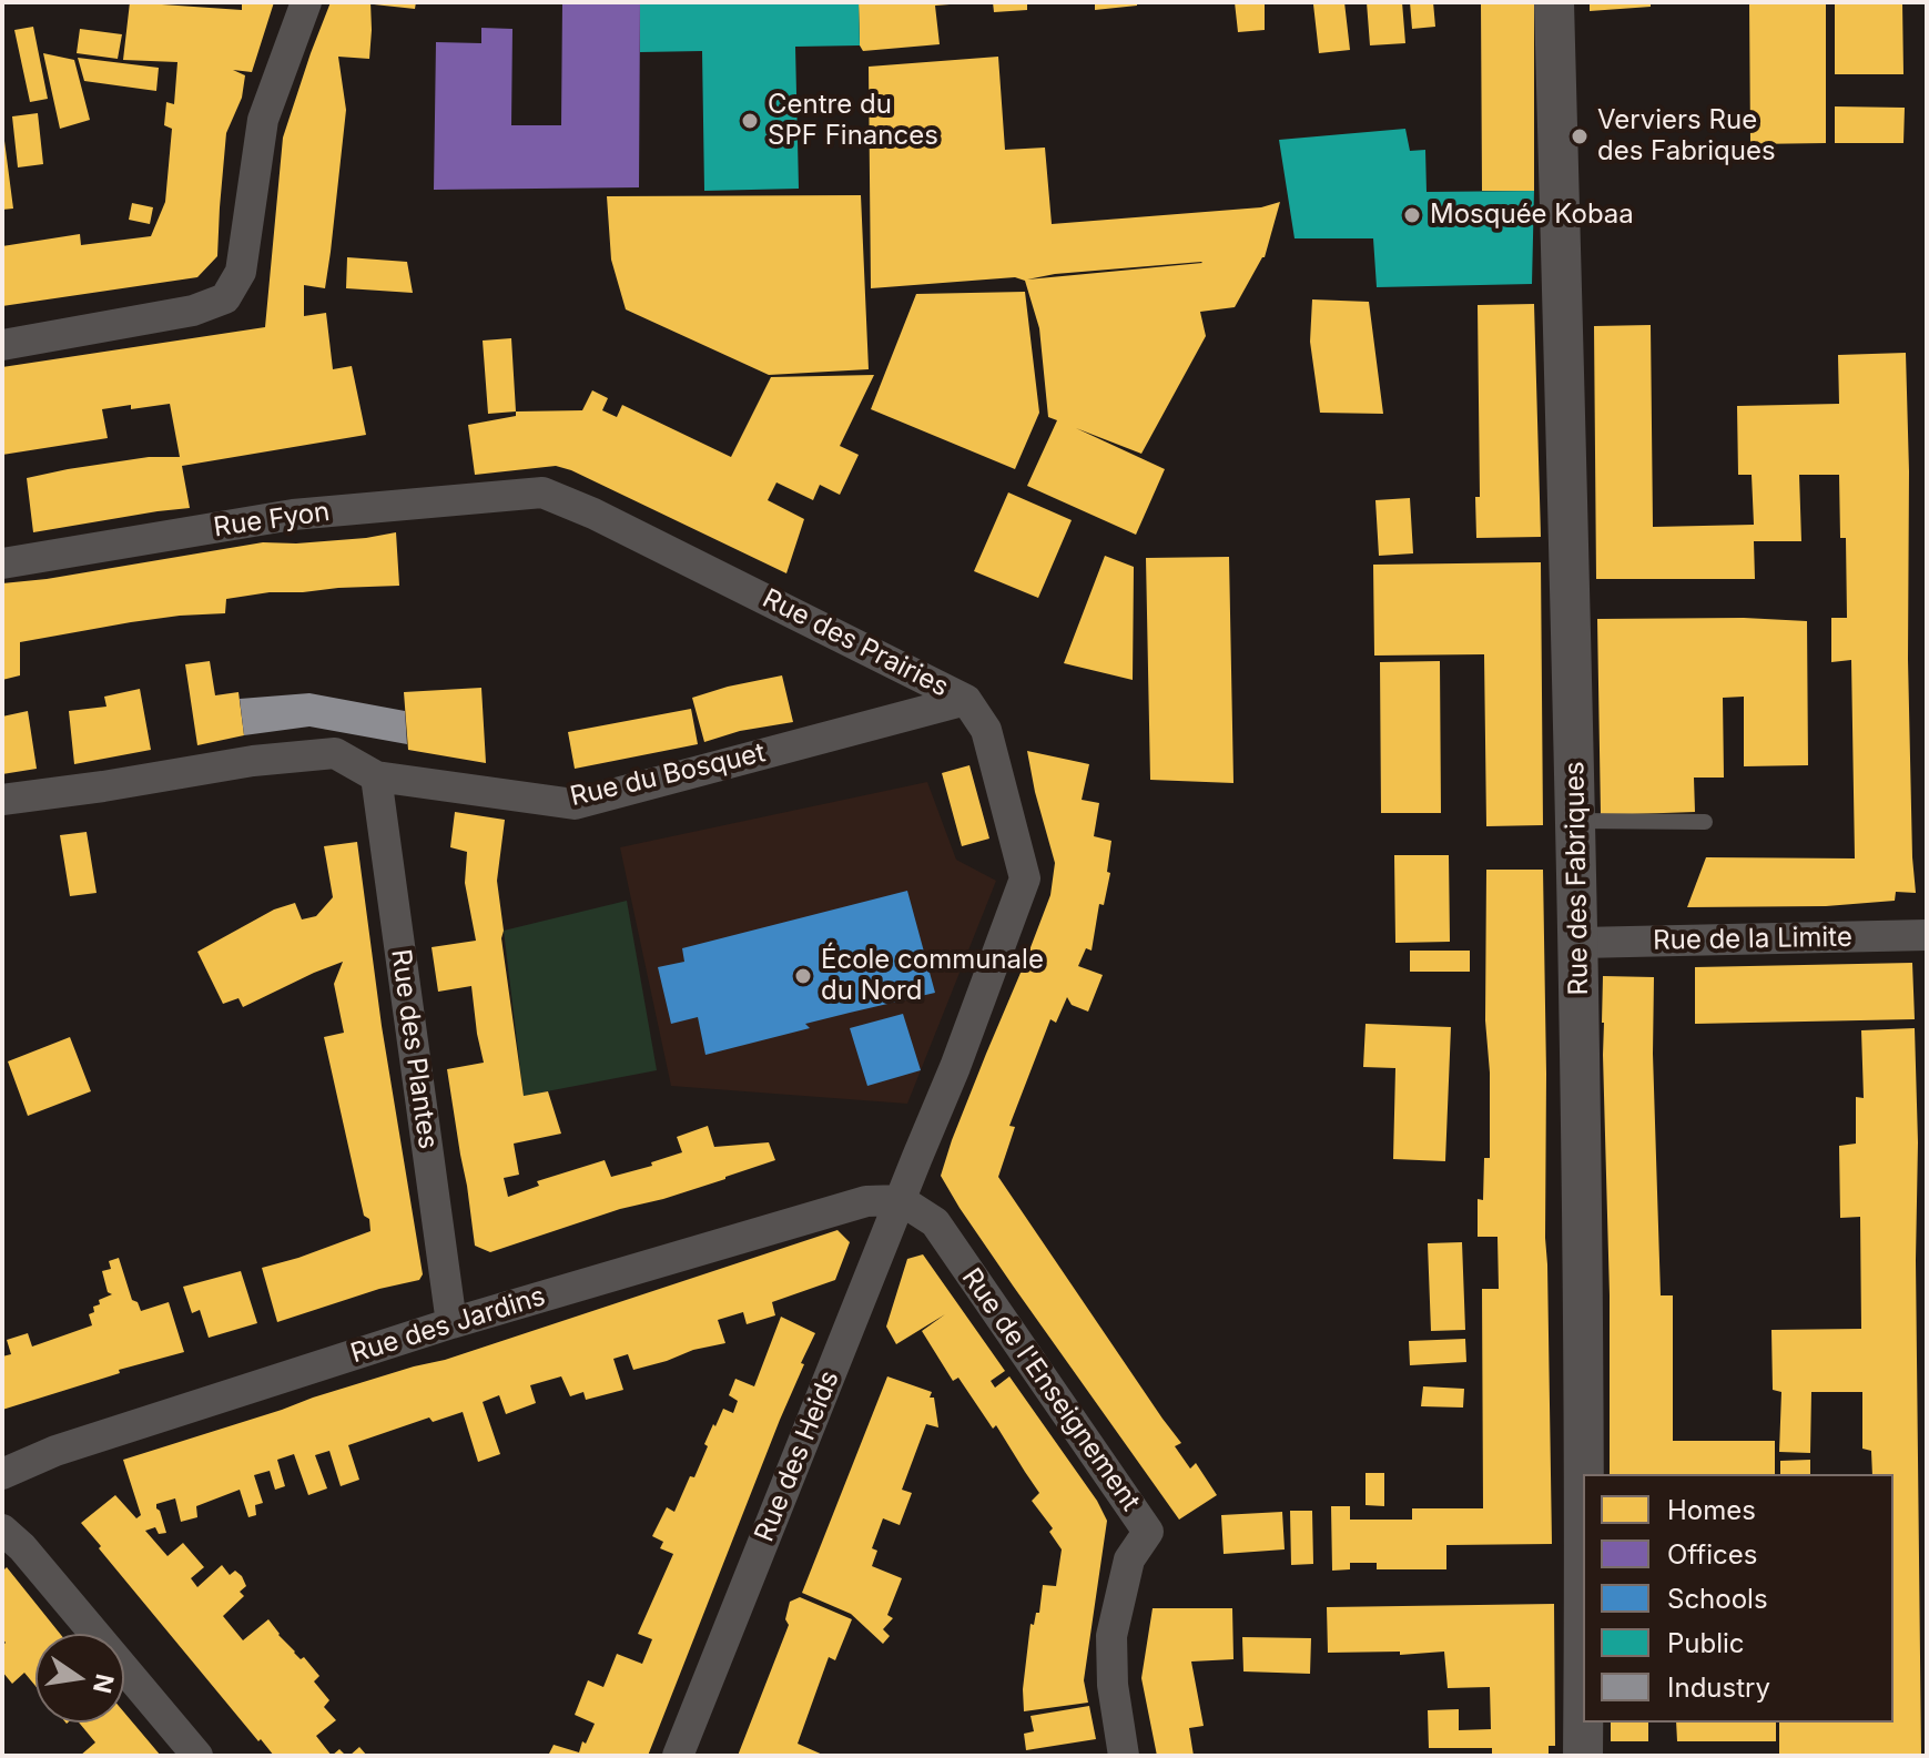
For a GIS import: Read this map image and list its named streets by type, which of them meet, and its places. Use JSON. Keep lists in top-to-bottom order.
{
  "streets": {
    "street": [
      "Rue Fyon",
      "Rue des Prairies",
      "Rue du Bosquet",
      "Rue des Fabriques",
      "Rue de la Limite",
      "Rue des Plantes",
      "Rue des Jardins",
      "Rue de l'Enseignement",
      "Rue des Heids"
    ]
  },
  "crossings": [
    ["Rue Fyon", "Rue des Prairies"],
    ["Rue des Prairies", "Rue du Bosquet"],
    ["Rue des Prairies", "Rue des Heids"],
    ["Rue du Bosquet", "Rue des Plantes"],
    ["Rue des Fabriques", "Rue de la Limite"],
    ["Rue des Plantes", "Rue des Jardins"],
    ["Rue des Jardins", "Rue de l'Enseignement"],
    ["Rue des Jardins", "Rue des Heids"],
    ["Rue de l'Enseignement", "Rue des Heids"]
  ],
  "places": [
    "Centre du SPF Finances",
    "Verviers Rue des Fabriques",
    "Mosquée Kobaa",
    "École communale du Nord"
  ],
  "legend": [
    "Homes",
    "Offices",
    "Schools",
    "Public",
    "Industry"
  ],
  "north": "right"
}
